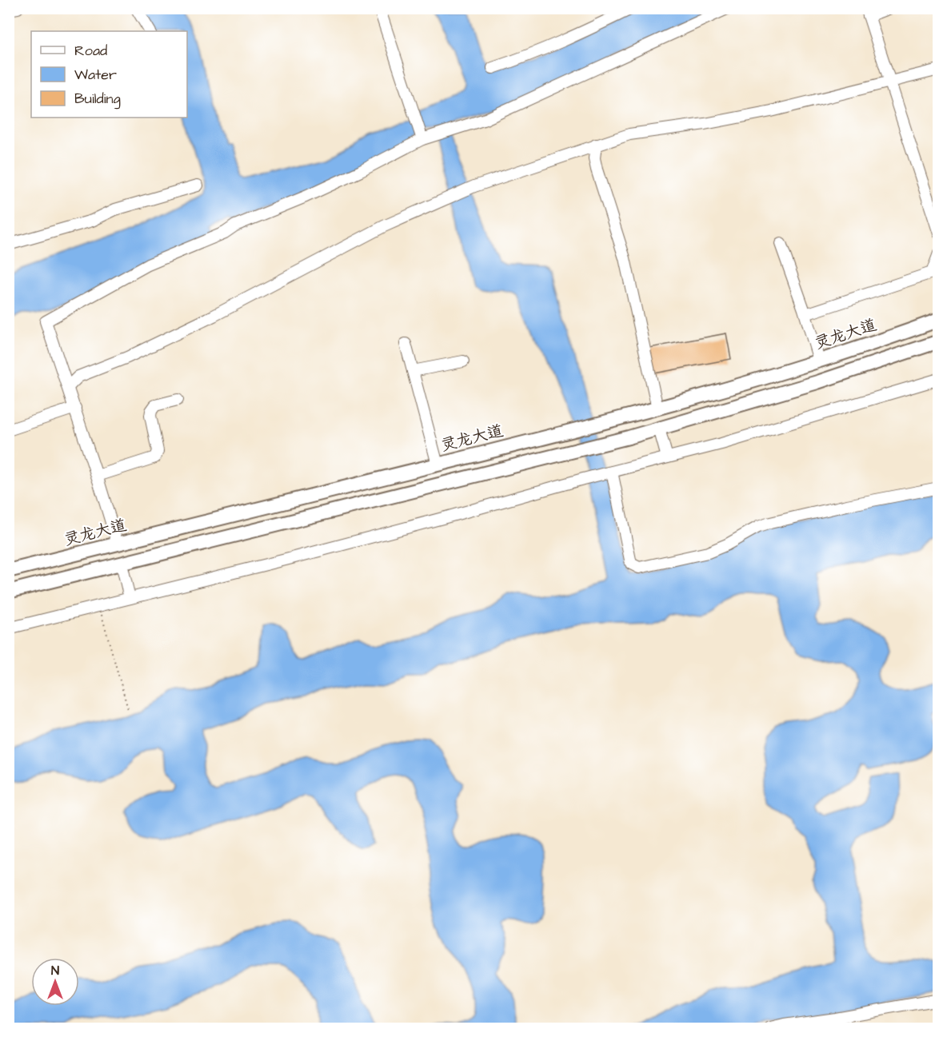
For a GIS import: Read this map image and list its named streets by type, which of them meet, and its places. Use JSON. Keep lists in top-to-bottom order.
{
  "streets": {
    "main road": ["灵龙大道"]
  },
  "legend": ["Road", "Water", "Building"],
  "north": "top"
}
